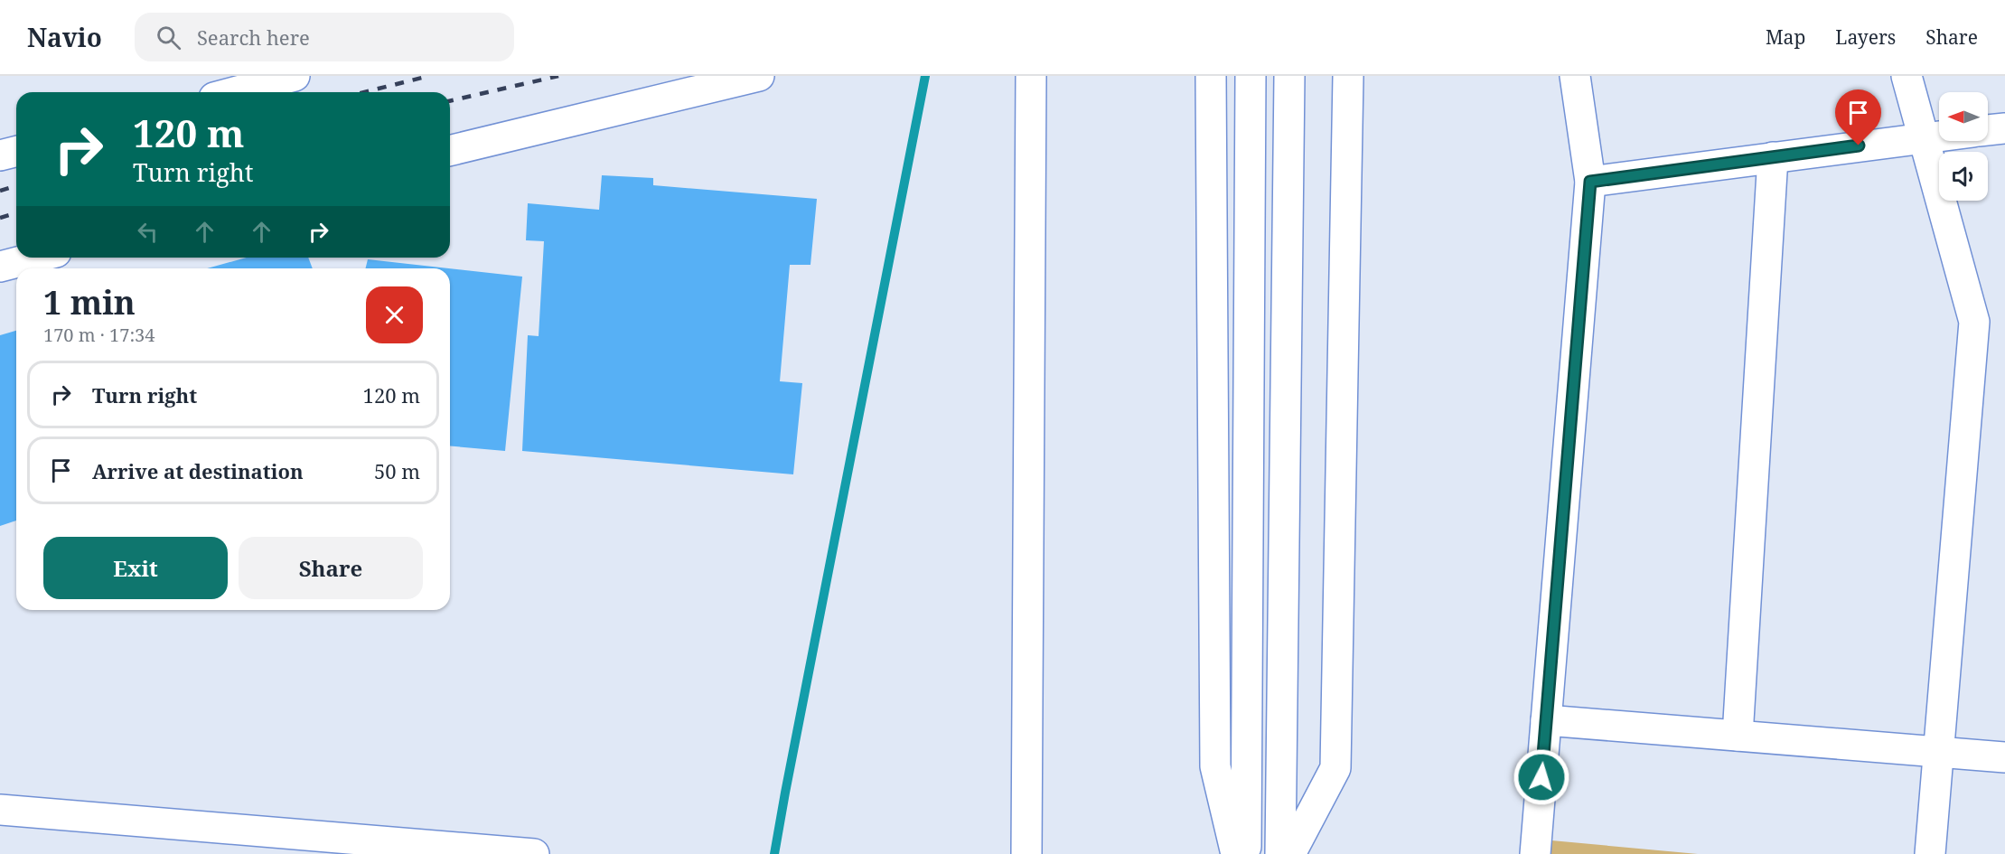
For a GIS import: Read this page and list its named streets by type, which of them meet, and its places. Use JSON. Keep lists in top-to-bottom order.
{
  "north": "left",
  "page": {
    "header": "Navio",
    "search": "Search here",
    "nav": ["Map", "Layers", "Share"],
    "turn": ["120 m", "Turn right"],
    "heading": ["1 min", "170 m · 17:34"],
    "list": [
      {
        "name": "Turn right",
        "value": "120 m"
      },
      {
        "name": "Arrive at destination",
        "value": "50 m"
      }
    ],
    "buttons": ["Exit", "Share"]
  }
}
